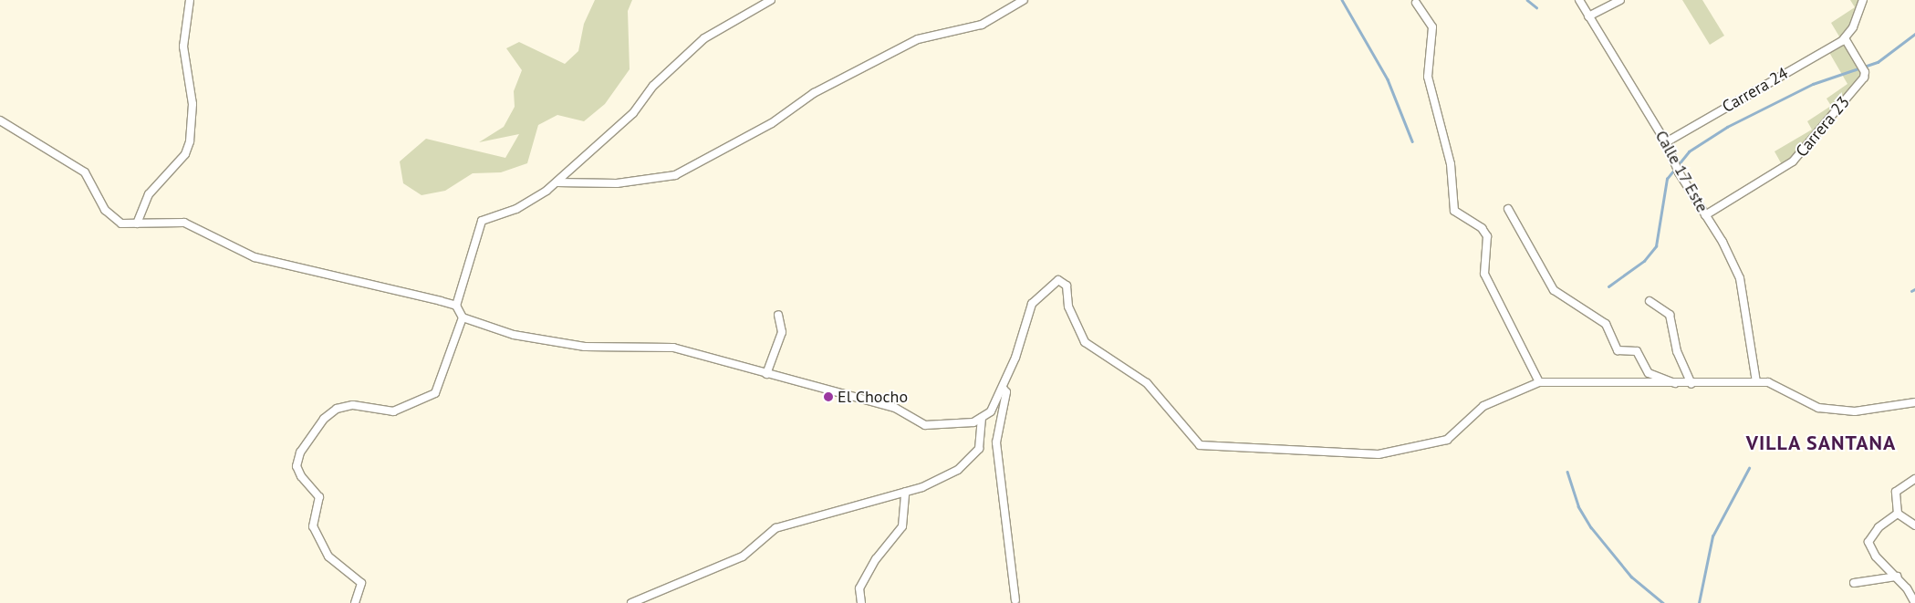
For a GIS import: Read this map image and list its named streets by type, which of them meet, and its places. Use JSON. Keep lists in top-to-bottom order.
{
  "streets": {
    "street": ["Carrera 24", "Carrera 23", "Calle 17 Este"]
  },
  "crossings": [
    ["Carrera 24", "Carrera 23"],
    ["Carrera 24", "Calle 17 Este"],
    ["Carrera 23", "Calle 17 Este"]
  ],
  "districts": ["VILLA SANTANA"],
  "places": ["El Chocho"]
}
